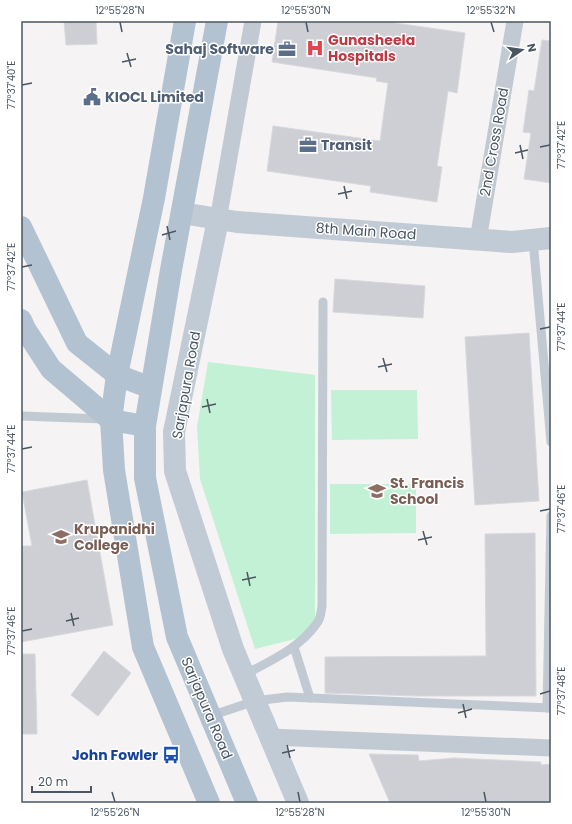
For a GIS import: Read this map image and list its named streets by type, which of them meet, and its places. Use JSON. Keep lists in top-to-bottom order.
{
  "streets": {
    "main road": ["Sarjapura Road"],
    "street": ["2nd Cross Road", "8th Main Road"]
  },
  "crossings": [
    ["2nd Cross Road", "8th Main Road"],
    ["8th Main Road", "Sarjapura Road"]
  ],
  "places": {
    "hospital": ["Gunasheela Hospitals"],
    "office": ["Sahaj Software", "Transit"],
    "public building": ["KIOCL Limited"],
    "school or university": ["St. Francis School", "Krupanidhi College"],
    "bus stop": ["John Fowler"]
  },
  "scale_bar": "20 m",
  "north": "right",
  "coordinates": [
    "12°55'28\"N",
    "12°55'30\"N",
    "12°55'32\"N",
    "77°37'40\"E",
    "77°37'42\"E",
    "77°37'44\"E",
    "77°37'46\"E",
    "77°37'48\"E",
    "12°55'26\"N"
  ]
}
